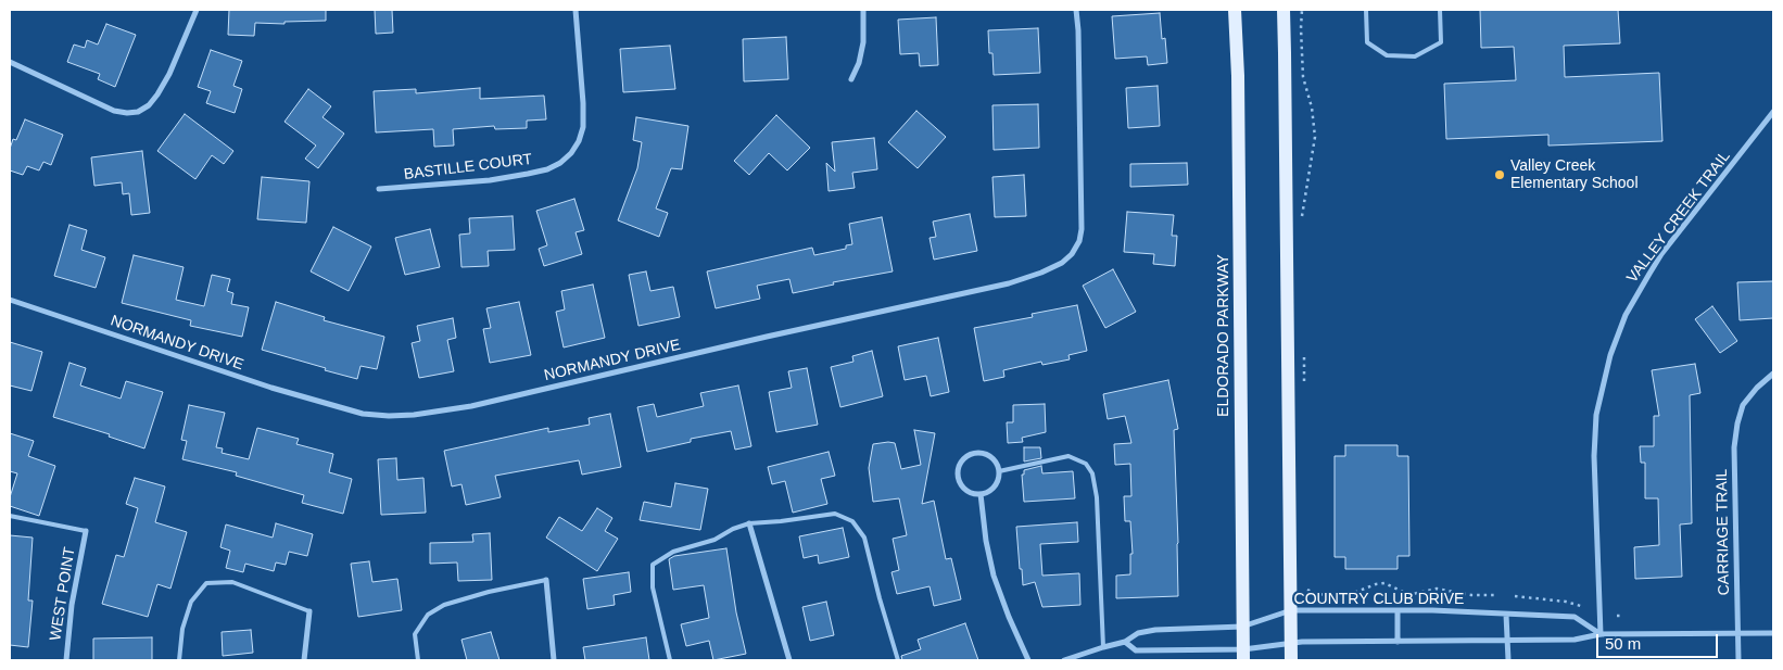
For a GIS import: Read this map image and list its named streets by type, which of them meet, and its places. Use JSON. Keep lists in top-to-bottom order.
{
  "streets": {
    "main road": ["ELDORADO PARKWAY"],
    "street": [
      "BASTILLE COURT",
      "VALLEY CREEK TRAIL",
      "NORMANDY DRIVE",
      "CARRIAGE TRAIL",
      "WEST POINT",
      "COUNTRY CLUB DRIVE"
    ]
  },
  "crossings": [
    ["VALLEY CREEK TRAIL", "COUNTRY CLUB DRIVE"],
    ["ELDORADO PARKWAY", "COUNTRY CLUB DRIVE"]
  ],
  "places": ["Valley Creek Elementary School"],
  "scale_bar": "50 m"
}
